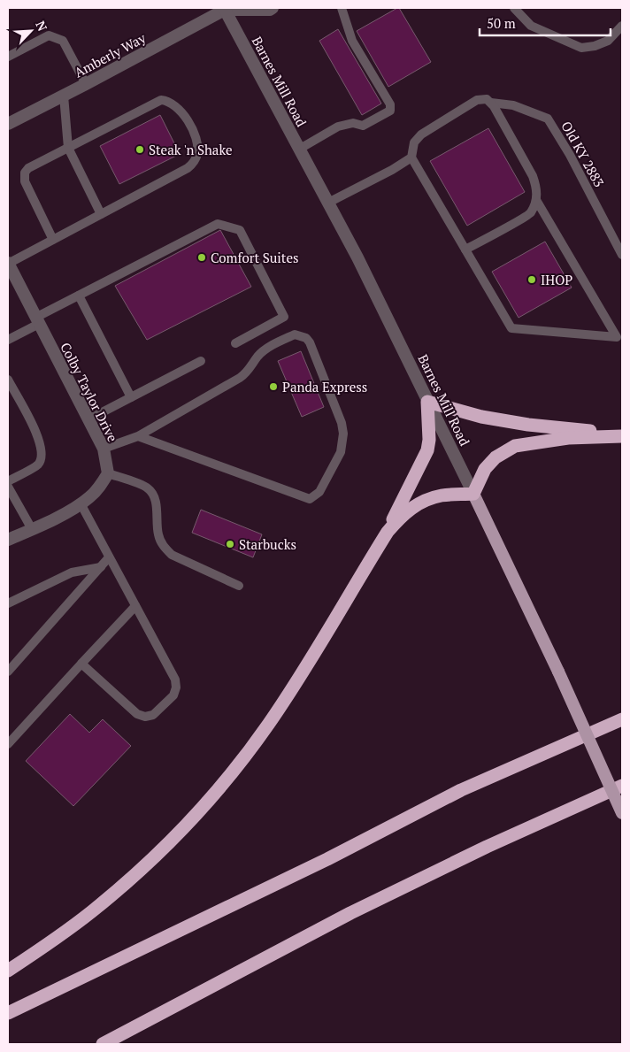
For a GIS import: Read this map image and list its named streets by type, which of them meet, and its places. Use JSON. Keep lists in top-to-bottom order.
{
  "streets": {
    "main road": ["Barnes Mill Road"],
    "street": ["Amberly Way", "Colby Taylor Drive"],
    "lane": ["Old KY 2883"]
  },
  "crossings": [
    ["Amberly Way", "Barnes Mill Road"]
  ],
  "places": [
    "Steak 'n Shake",
    "Comfort Suites",
    "IHOP",
    "Panda Express",
    "Starbucks"
  ],
  "scale_bar": "50 m",
  "north": "top right"
}
